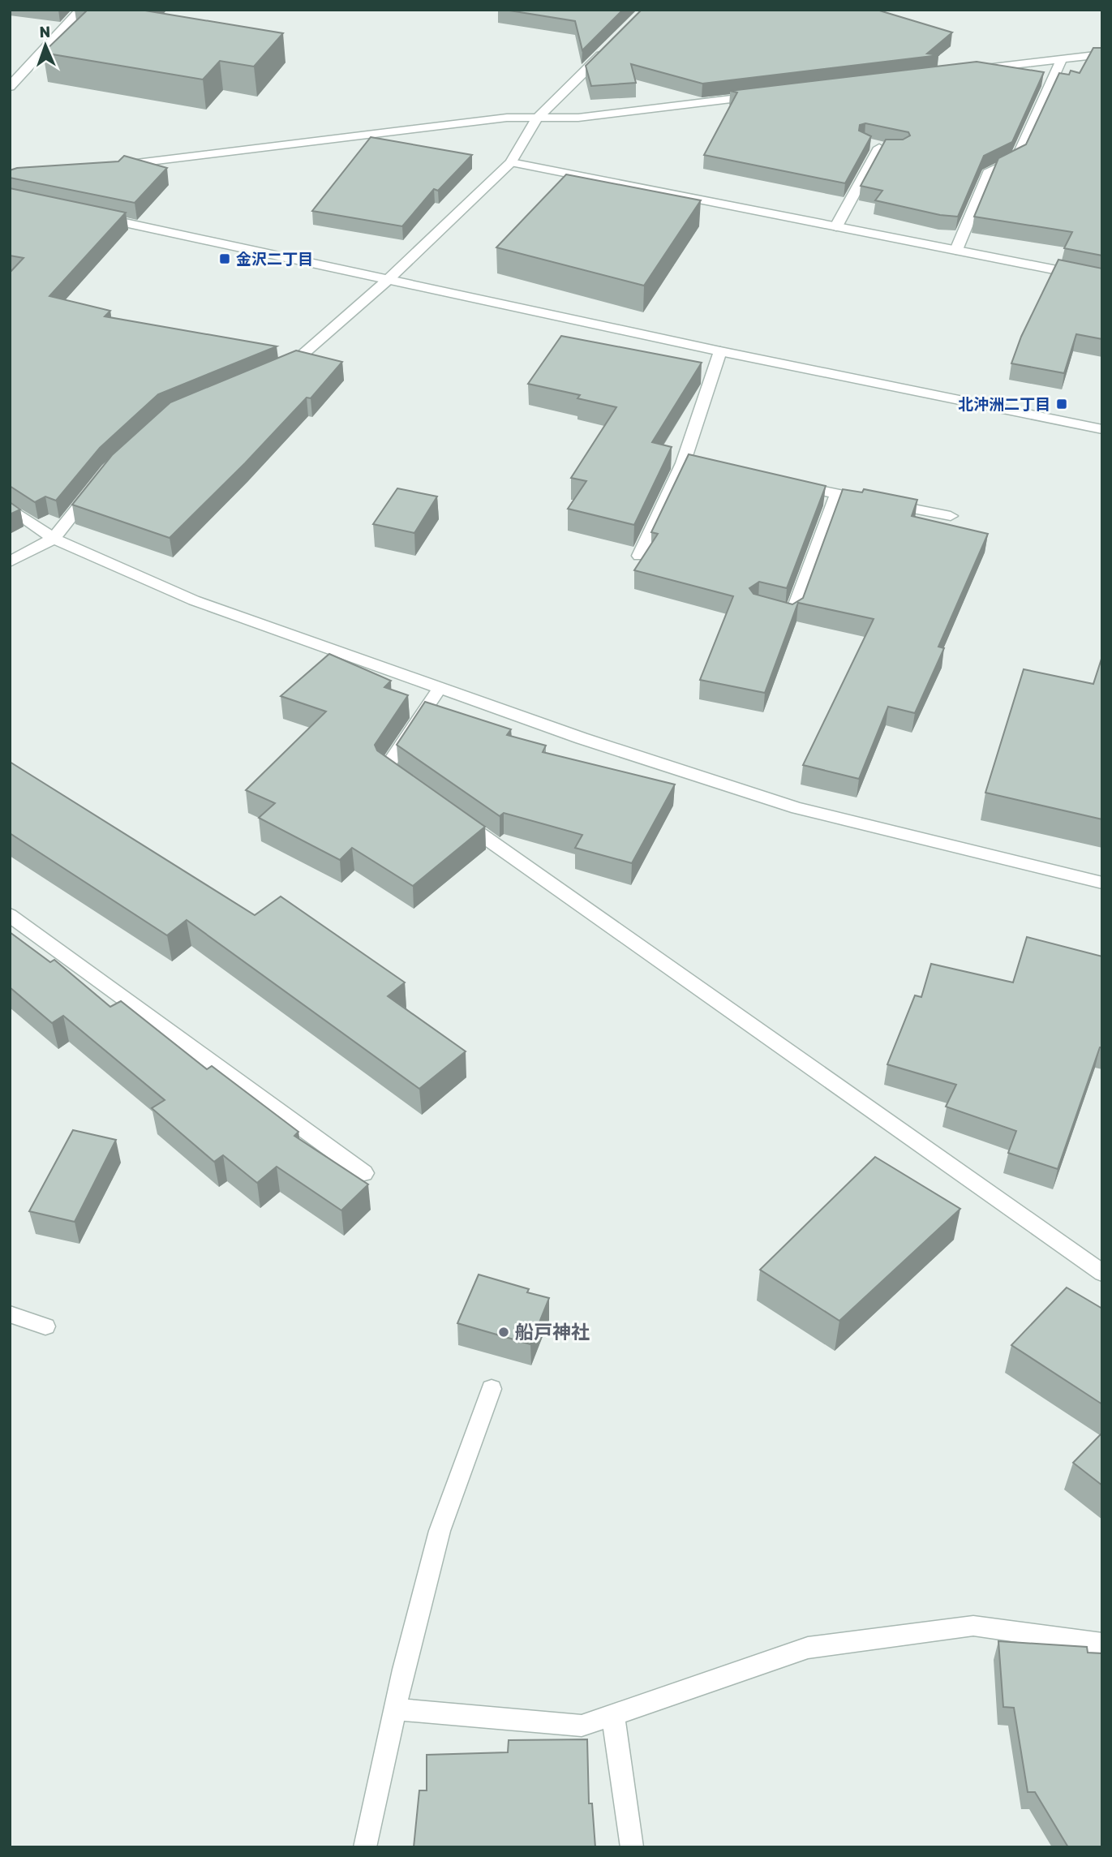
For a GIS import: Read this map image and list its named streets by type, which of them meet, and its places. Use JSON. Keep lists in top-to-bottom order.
{
  "places": {
    "transit": ["金沢二丁目", "北沖洲二丁目"],
    "other": ["船戸神社"]
  },
  "north": "top"
}
